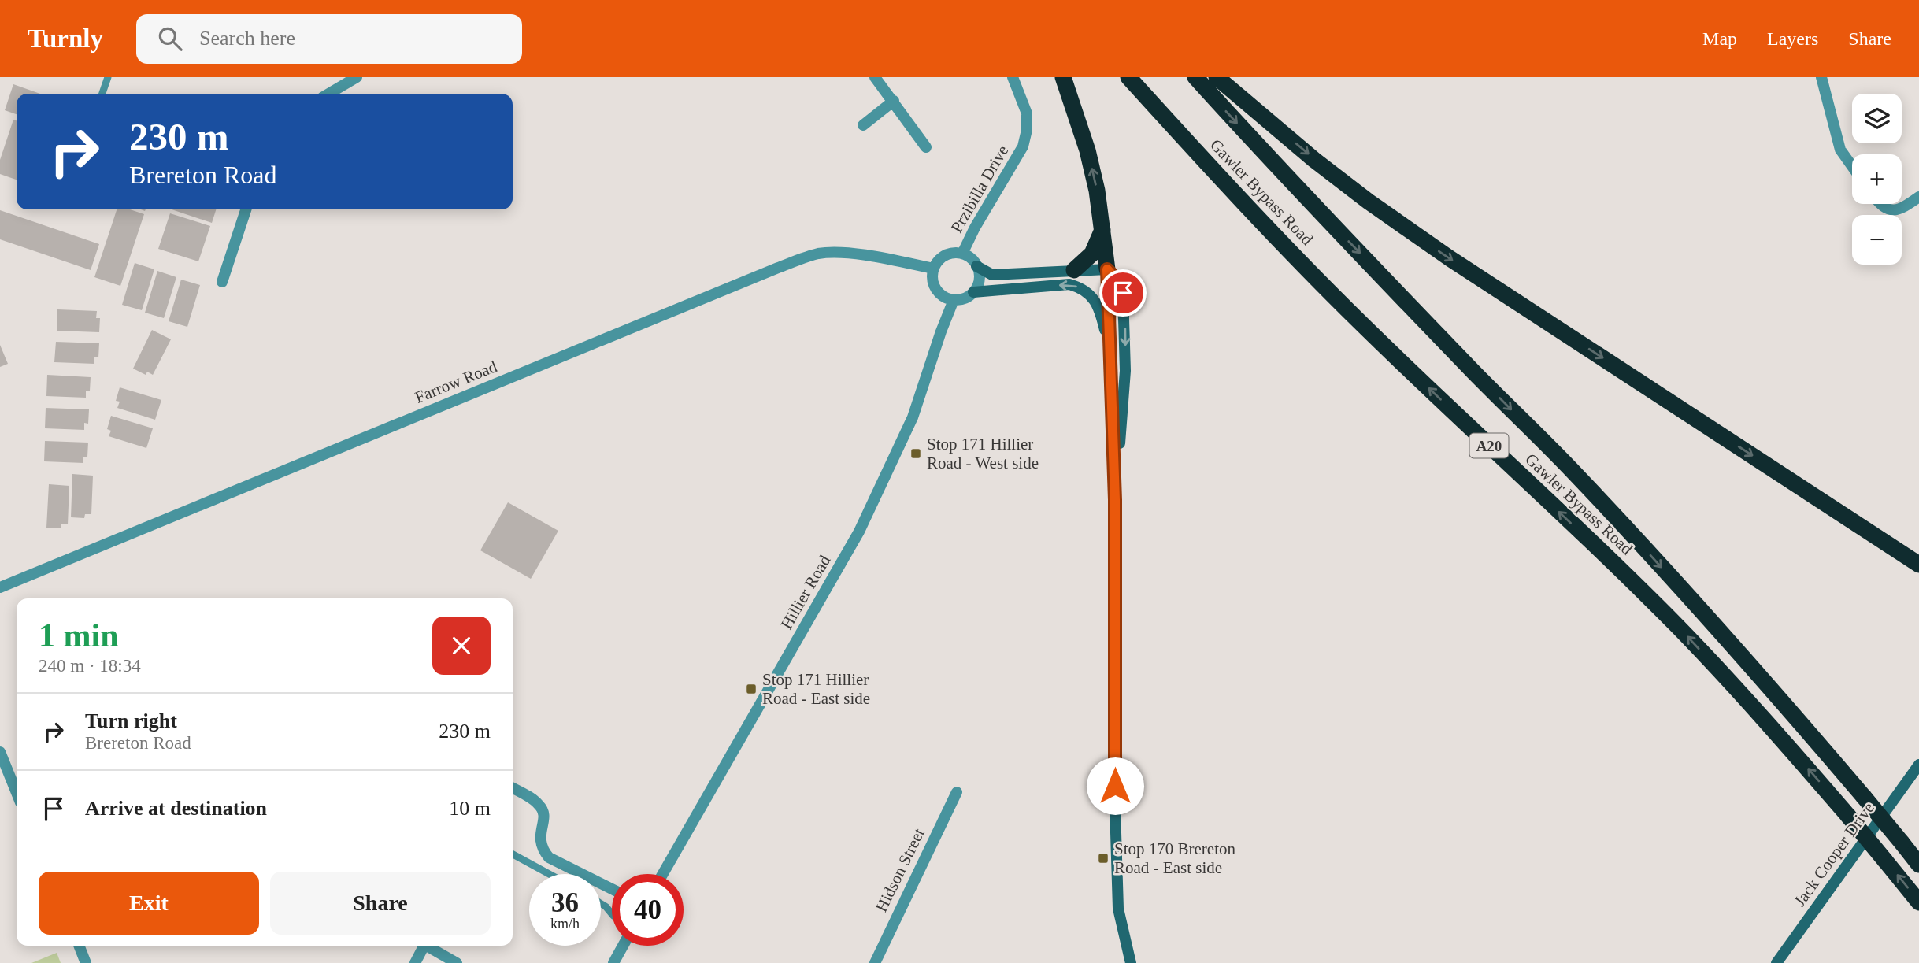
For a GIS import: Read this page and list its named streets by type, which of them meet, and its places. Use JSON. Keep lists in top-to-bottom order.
{
  "streets": {
    "highway": ["Gawler Bypass Road", "A20"],
    "street": [
      "Przibilla Drive",
      "Farrow Road",
      "Hillier Road",
      "Jack Cooper Drive",
      "Hidson Street"
    ]
  },
  "crossings": [
    ["Przibilla Drive", "Farrow Road"],
    ["Przibilla Drive", "Hillier Road"],
    ["Farrow Road", "Hillier Road"]
  ],
  "places": {
    "transit": ["Stop 171 Hillier Road - West side", "Stop 171 Hillier Road - East side", "Stop 170 Brereton Road - East side"]
  },
  "page": {
    "header": "Turnly",
    "search": "Search here",
    "nav": ["Map", "Layers", "Share"],
    "map_buttons": ["+", "−"],
    "turn": ["230 m", "Brereton Road"],
    "heading": ["1 min", "240 m · 18:34"],
    "list": [
      {
        "name": "Turn right",
        "note": "Brereton Road",
        "value": "230 m"
      },
      {
        "name": "Arrive at destination",
        "value": "10 m"
      }
    ],
    "buttons": ["Exit", "Share"],
    "speed": "36 km/h",
    "limit": "40"
  }
}
